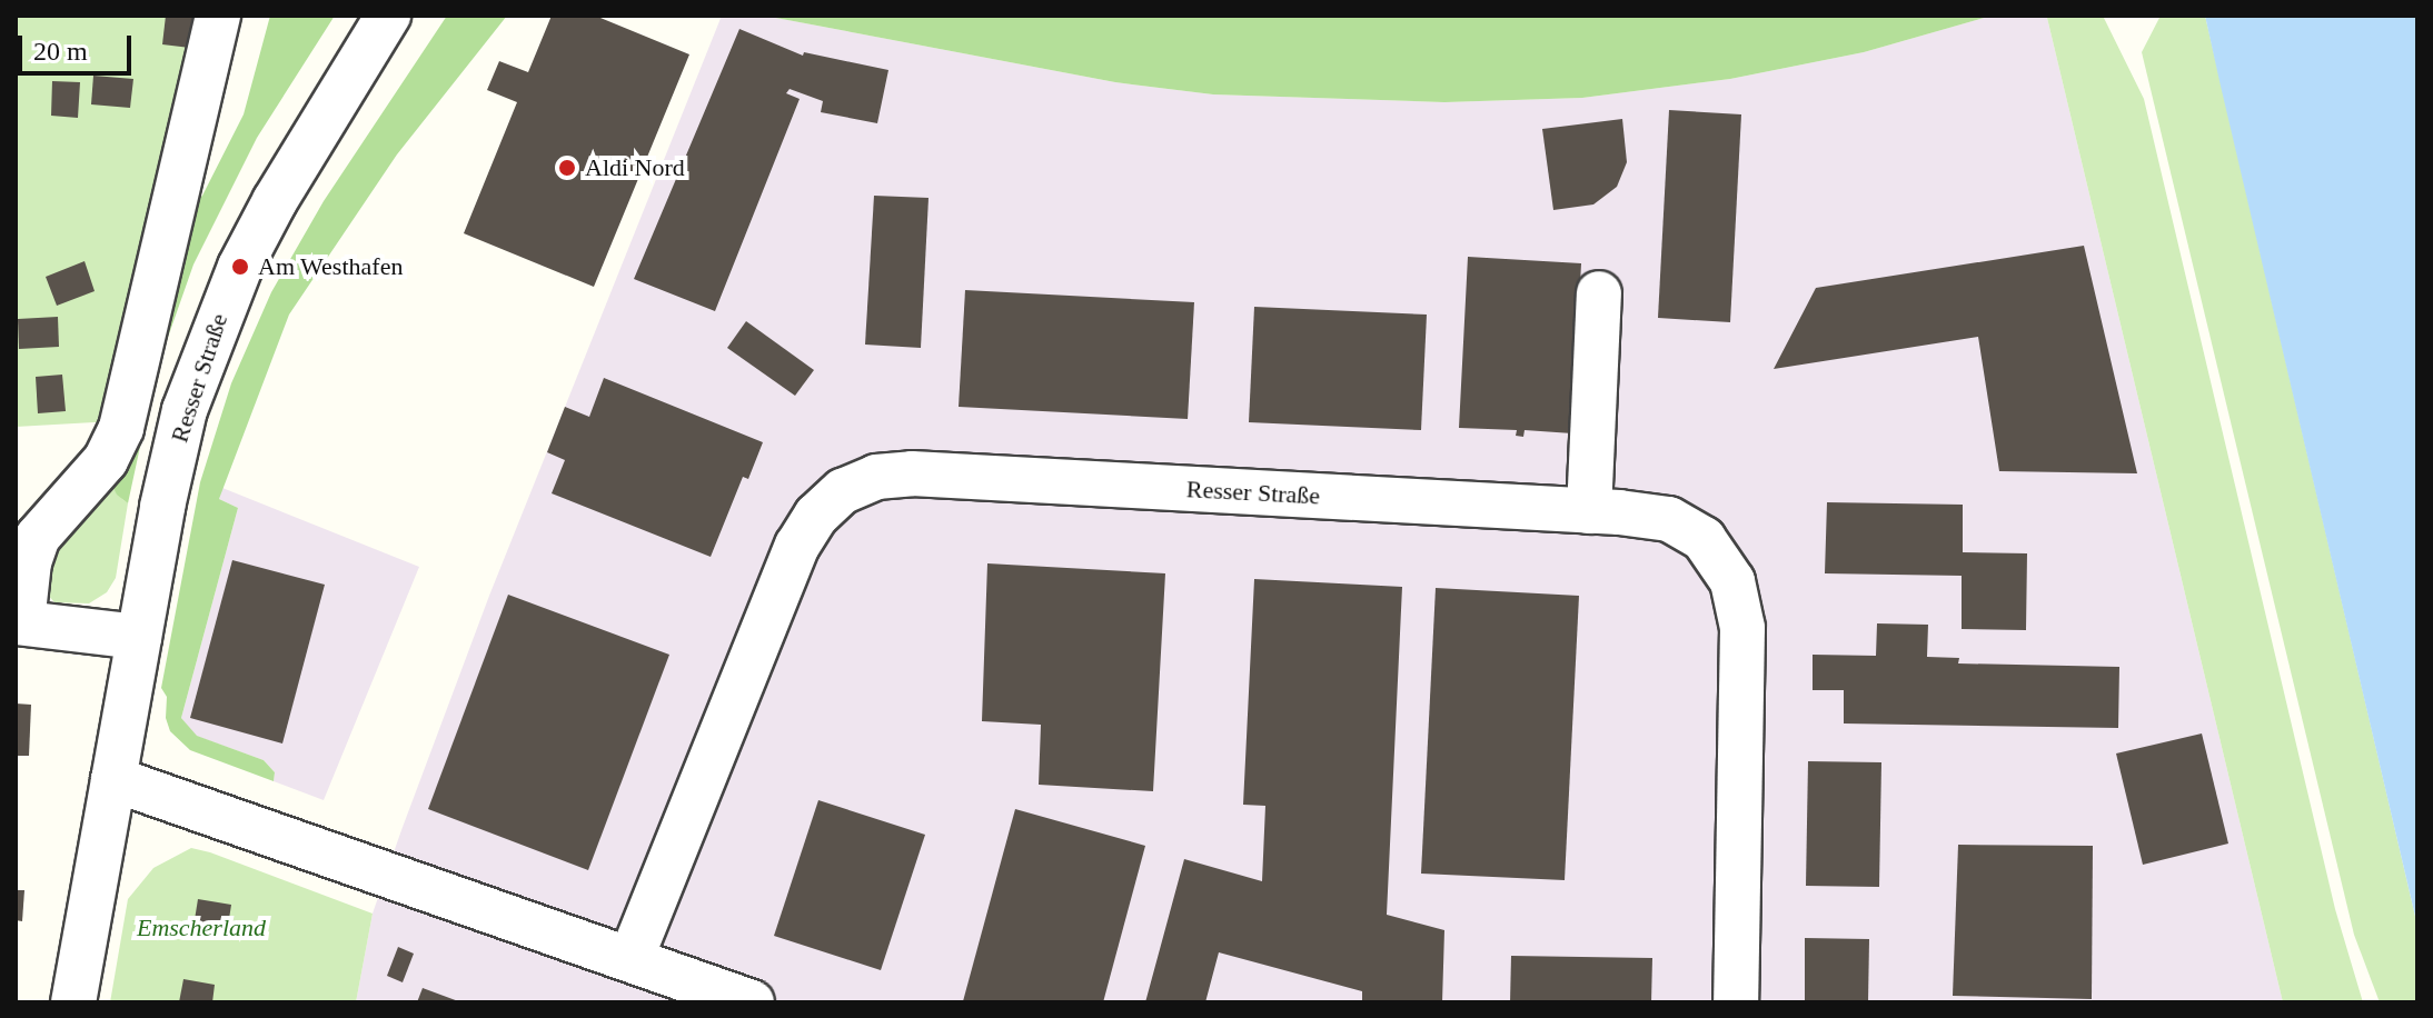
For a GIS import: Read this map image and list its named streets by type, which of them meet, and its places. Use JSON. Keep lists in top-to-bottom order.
{
  "streets": {
    "street": ["Resser Straße"]
  },
  "parks": ["Emscherland"],
  "places": ["Aldi Nord", "Am Westhafen"],
  "scale_bar": "20 m"
}
